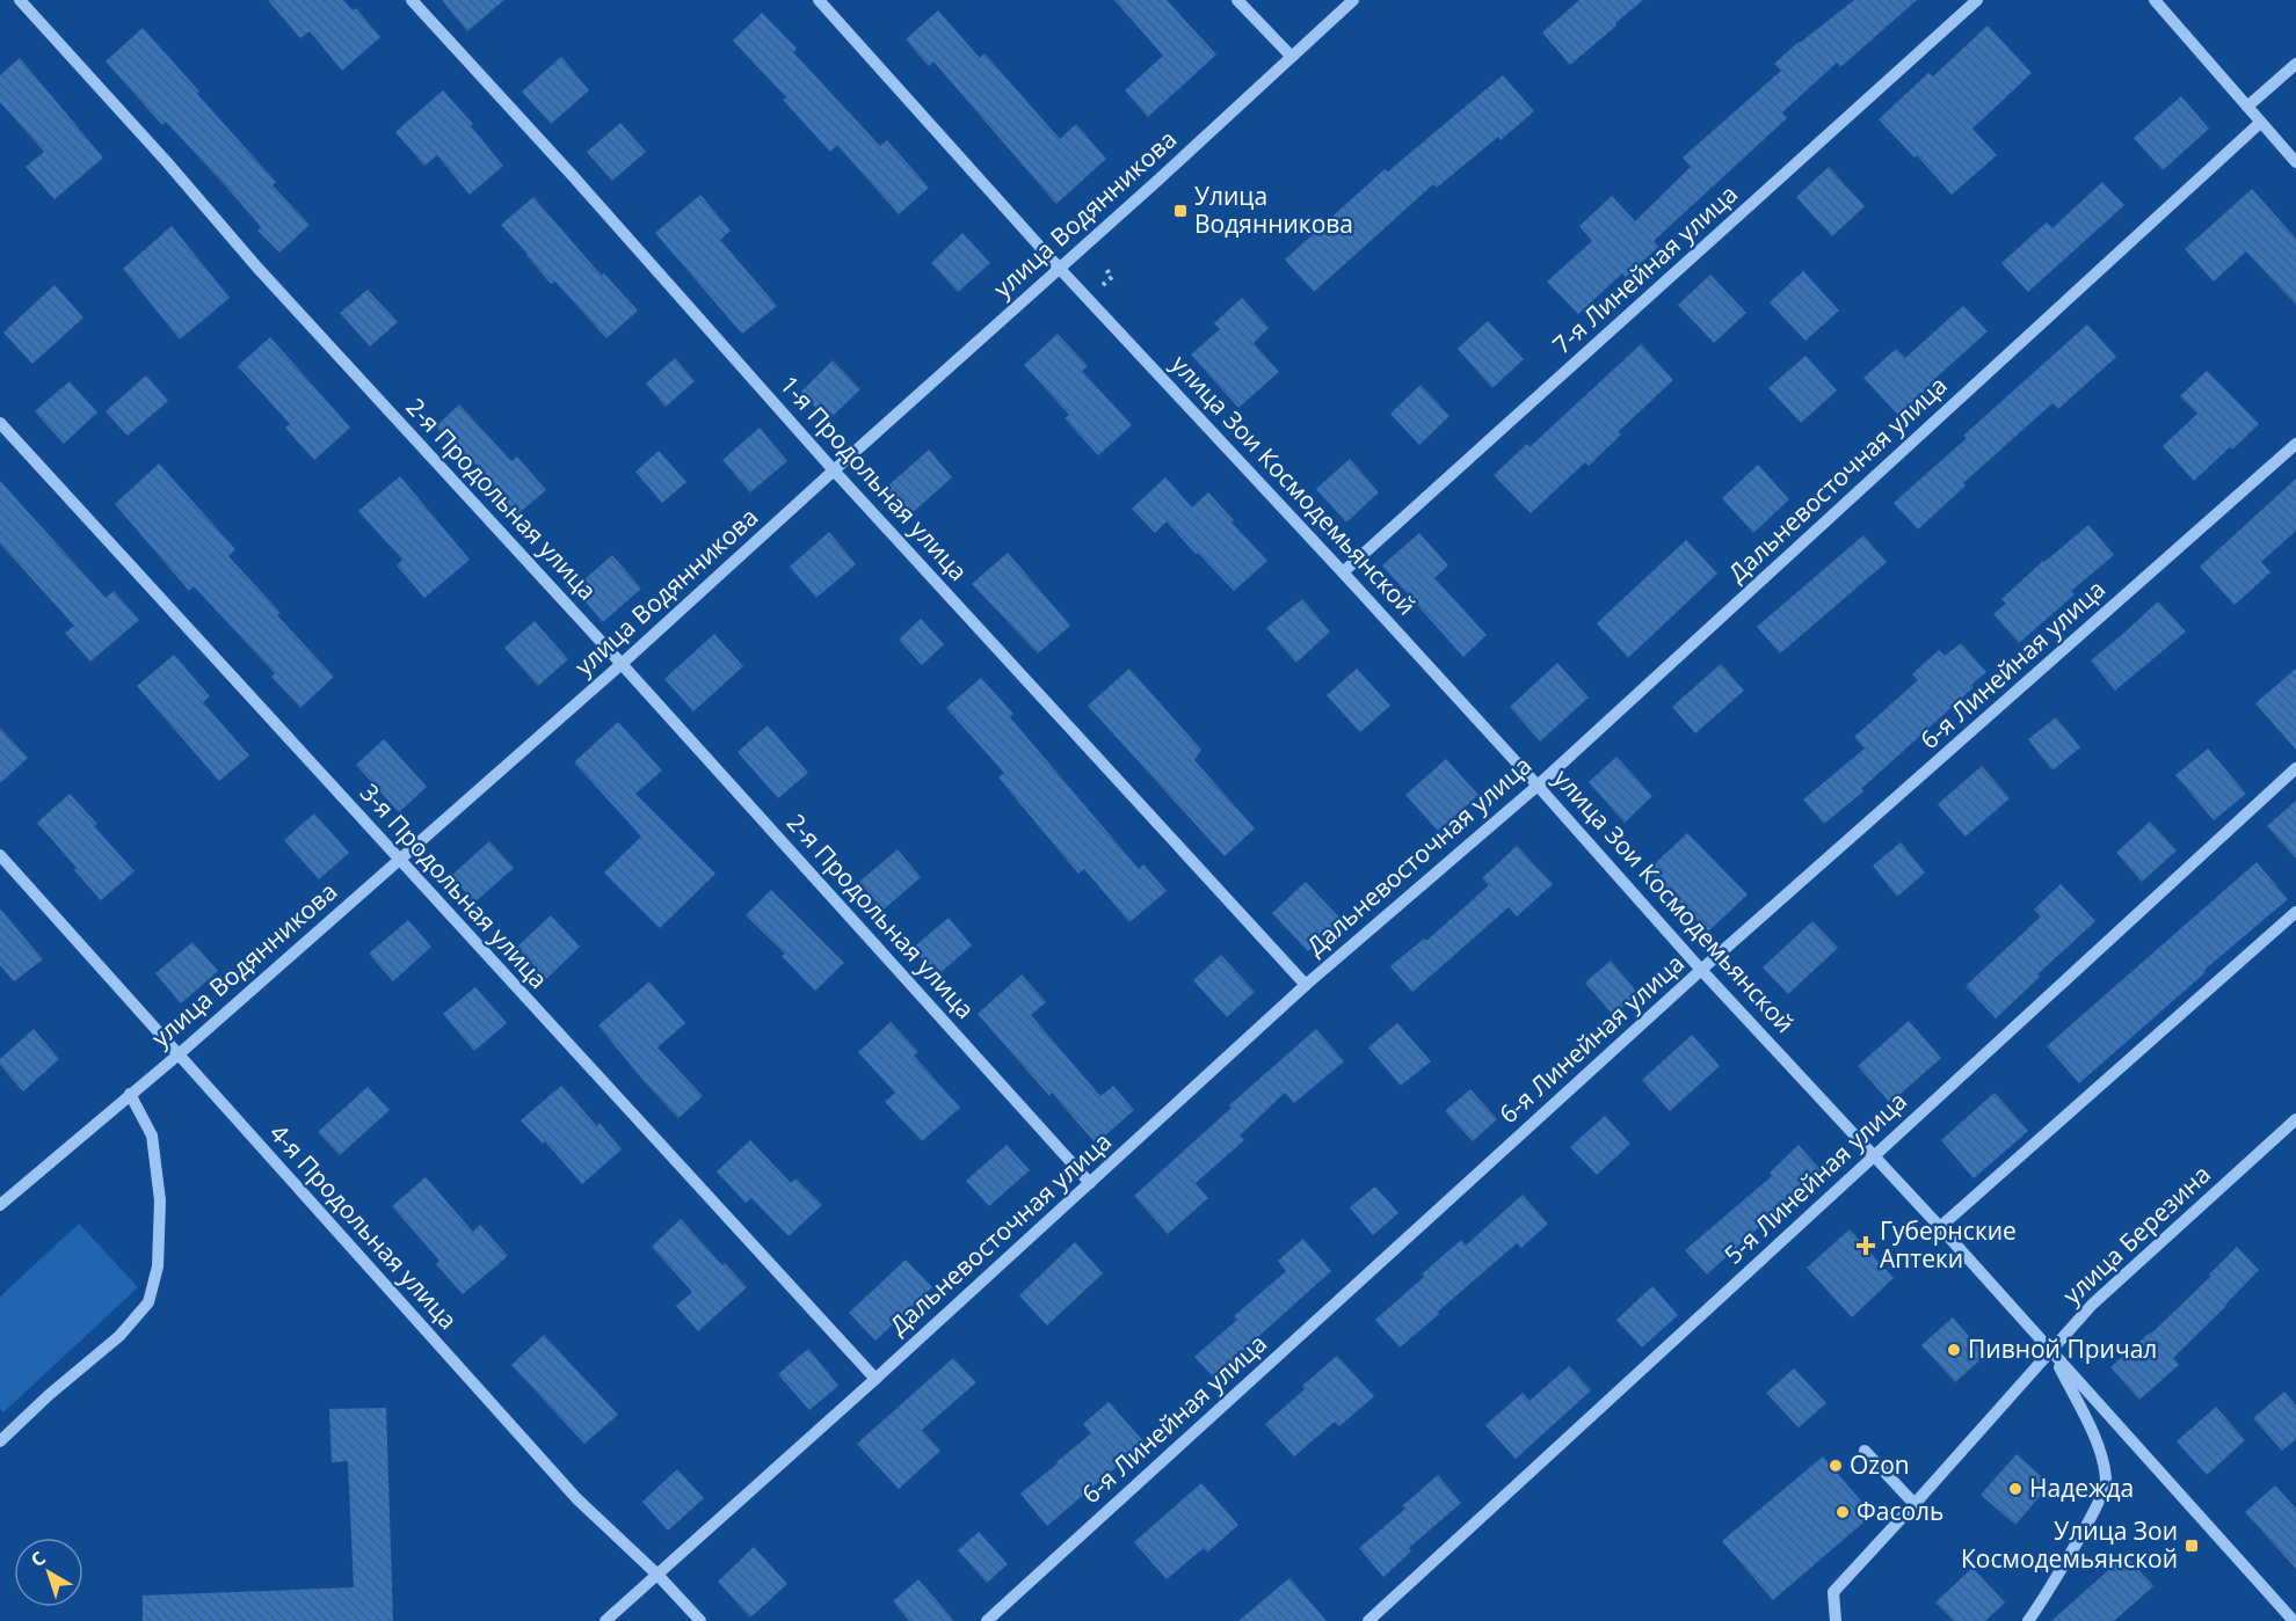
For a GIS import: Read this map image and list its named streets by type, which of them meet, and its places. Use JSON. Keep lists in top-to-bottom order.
{
  "streets": {
    "street": [
      "улица Водянникова",
      "7-я Линейная улица",
      "1-я Продольная улица",
      "Дальневосточная улица",
      "улица Зои Космодемьянской",
      "2-я Продольная улица",
      "6-я Линейная улица",
      "3-я Продольная улица",
      "5-я Линейная улица",
      "4-я Продольная улица",
      "улица Березина"
    ]
  },
  "crossings": [
    ["улица Водянникова", "1-я Продольная улица"],
    ["улица Водянникова", "улица Зои Космодемьянской"],
    ["улица Водянникова", "2-я Продольная улица"],
    ["улица Водянникова", "3-я Продольная улица"],
    ["улица Водянникова", "4-я Продольная улица"],
    ["7-я Линейная улица", "улица Зои Космодемьянской"],
    ["1-я Продольная улица", "Дальневосточная улица"],
    ["Дальневосточная улица", "улица Зои Космодемьянской"],
    ["Дальневосточная улица", "2-я Продольная улица"],
    ["Дальневосточная улица", "3-я Продольная улица"],
    ["Дальневосточная улица", "4-я Продольная улица"],
    ["улица Зои Космодемьянской", "6-я Линейная улица"],
    ["улица Зои Космодемьянской", "5-я Линейная улица"],
    ["улица Зои Космодемьянской", "улица Березина"]
  ],
  "places": {
    "transit": ["Улица Водянникова", "Улица Зои Космодемьянской"],
    "health": ["Губернские Аптеки"],
    "other": [
      "Пивной Причал",
      "Ozon",
      "Надежда",
      "Фасоль"
    ]
  },
  "north": "top left"
}
